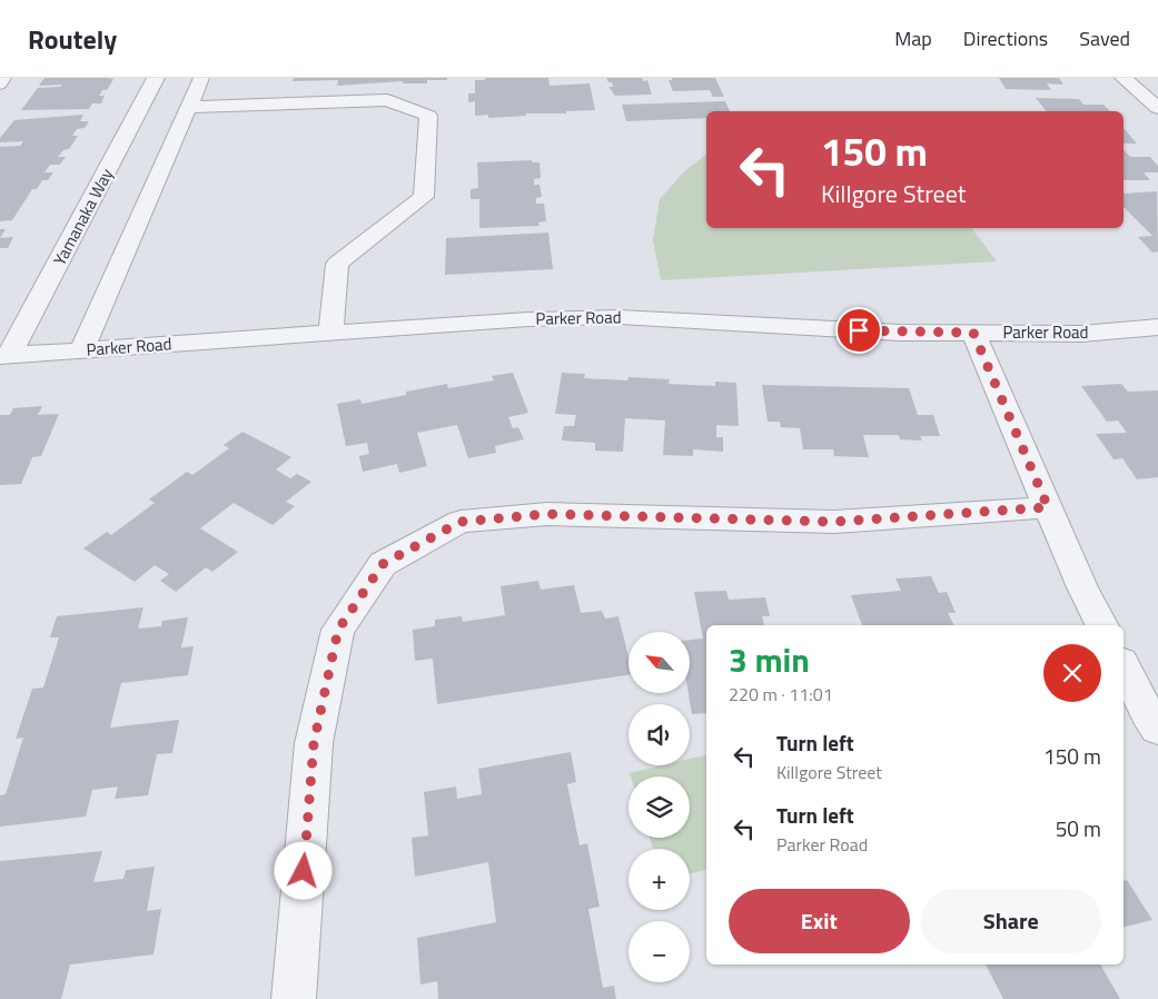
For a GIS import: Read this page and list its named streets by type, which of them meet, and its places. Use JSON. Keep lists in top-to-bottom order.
{
  "streets": {
    "street": ["Yamanaka Way", "Parker Road"]
  },
  "crossings": [
    ["Yamanaka Way", "Parker Road"]
  ],
  "north": "top left",
  "page": {
    "header": "Routely",
    "nav": ["Map", "Directions", "Saved"],
    "turn": ["150 m", "Killgore Street"],
    "heading": ["3 min", "220 m · 11:01"],
    "map_buttons": ["+", "−"],
    "list": [
      {
        "name": "Turn left",
        "note": "Killgore Street",
        "value": "150 m"
      },
      {
        "name": "Turn left",
        "note": "Parker Road",
        "value": "50 m"
      }
    ],
    "buttons": ["Exit", "Share"]
  }
}
